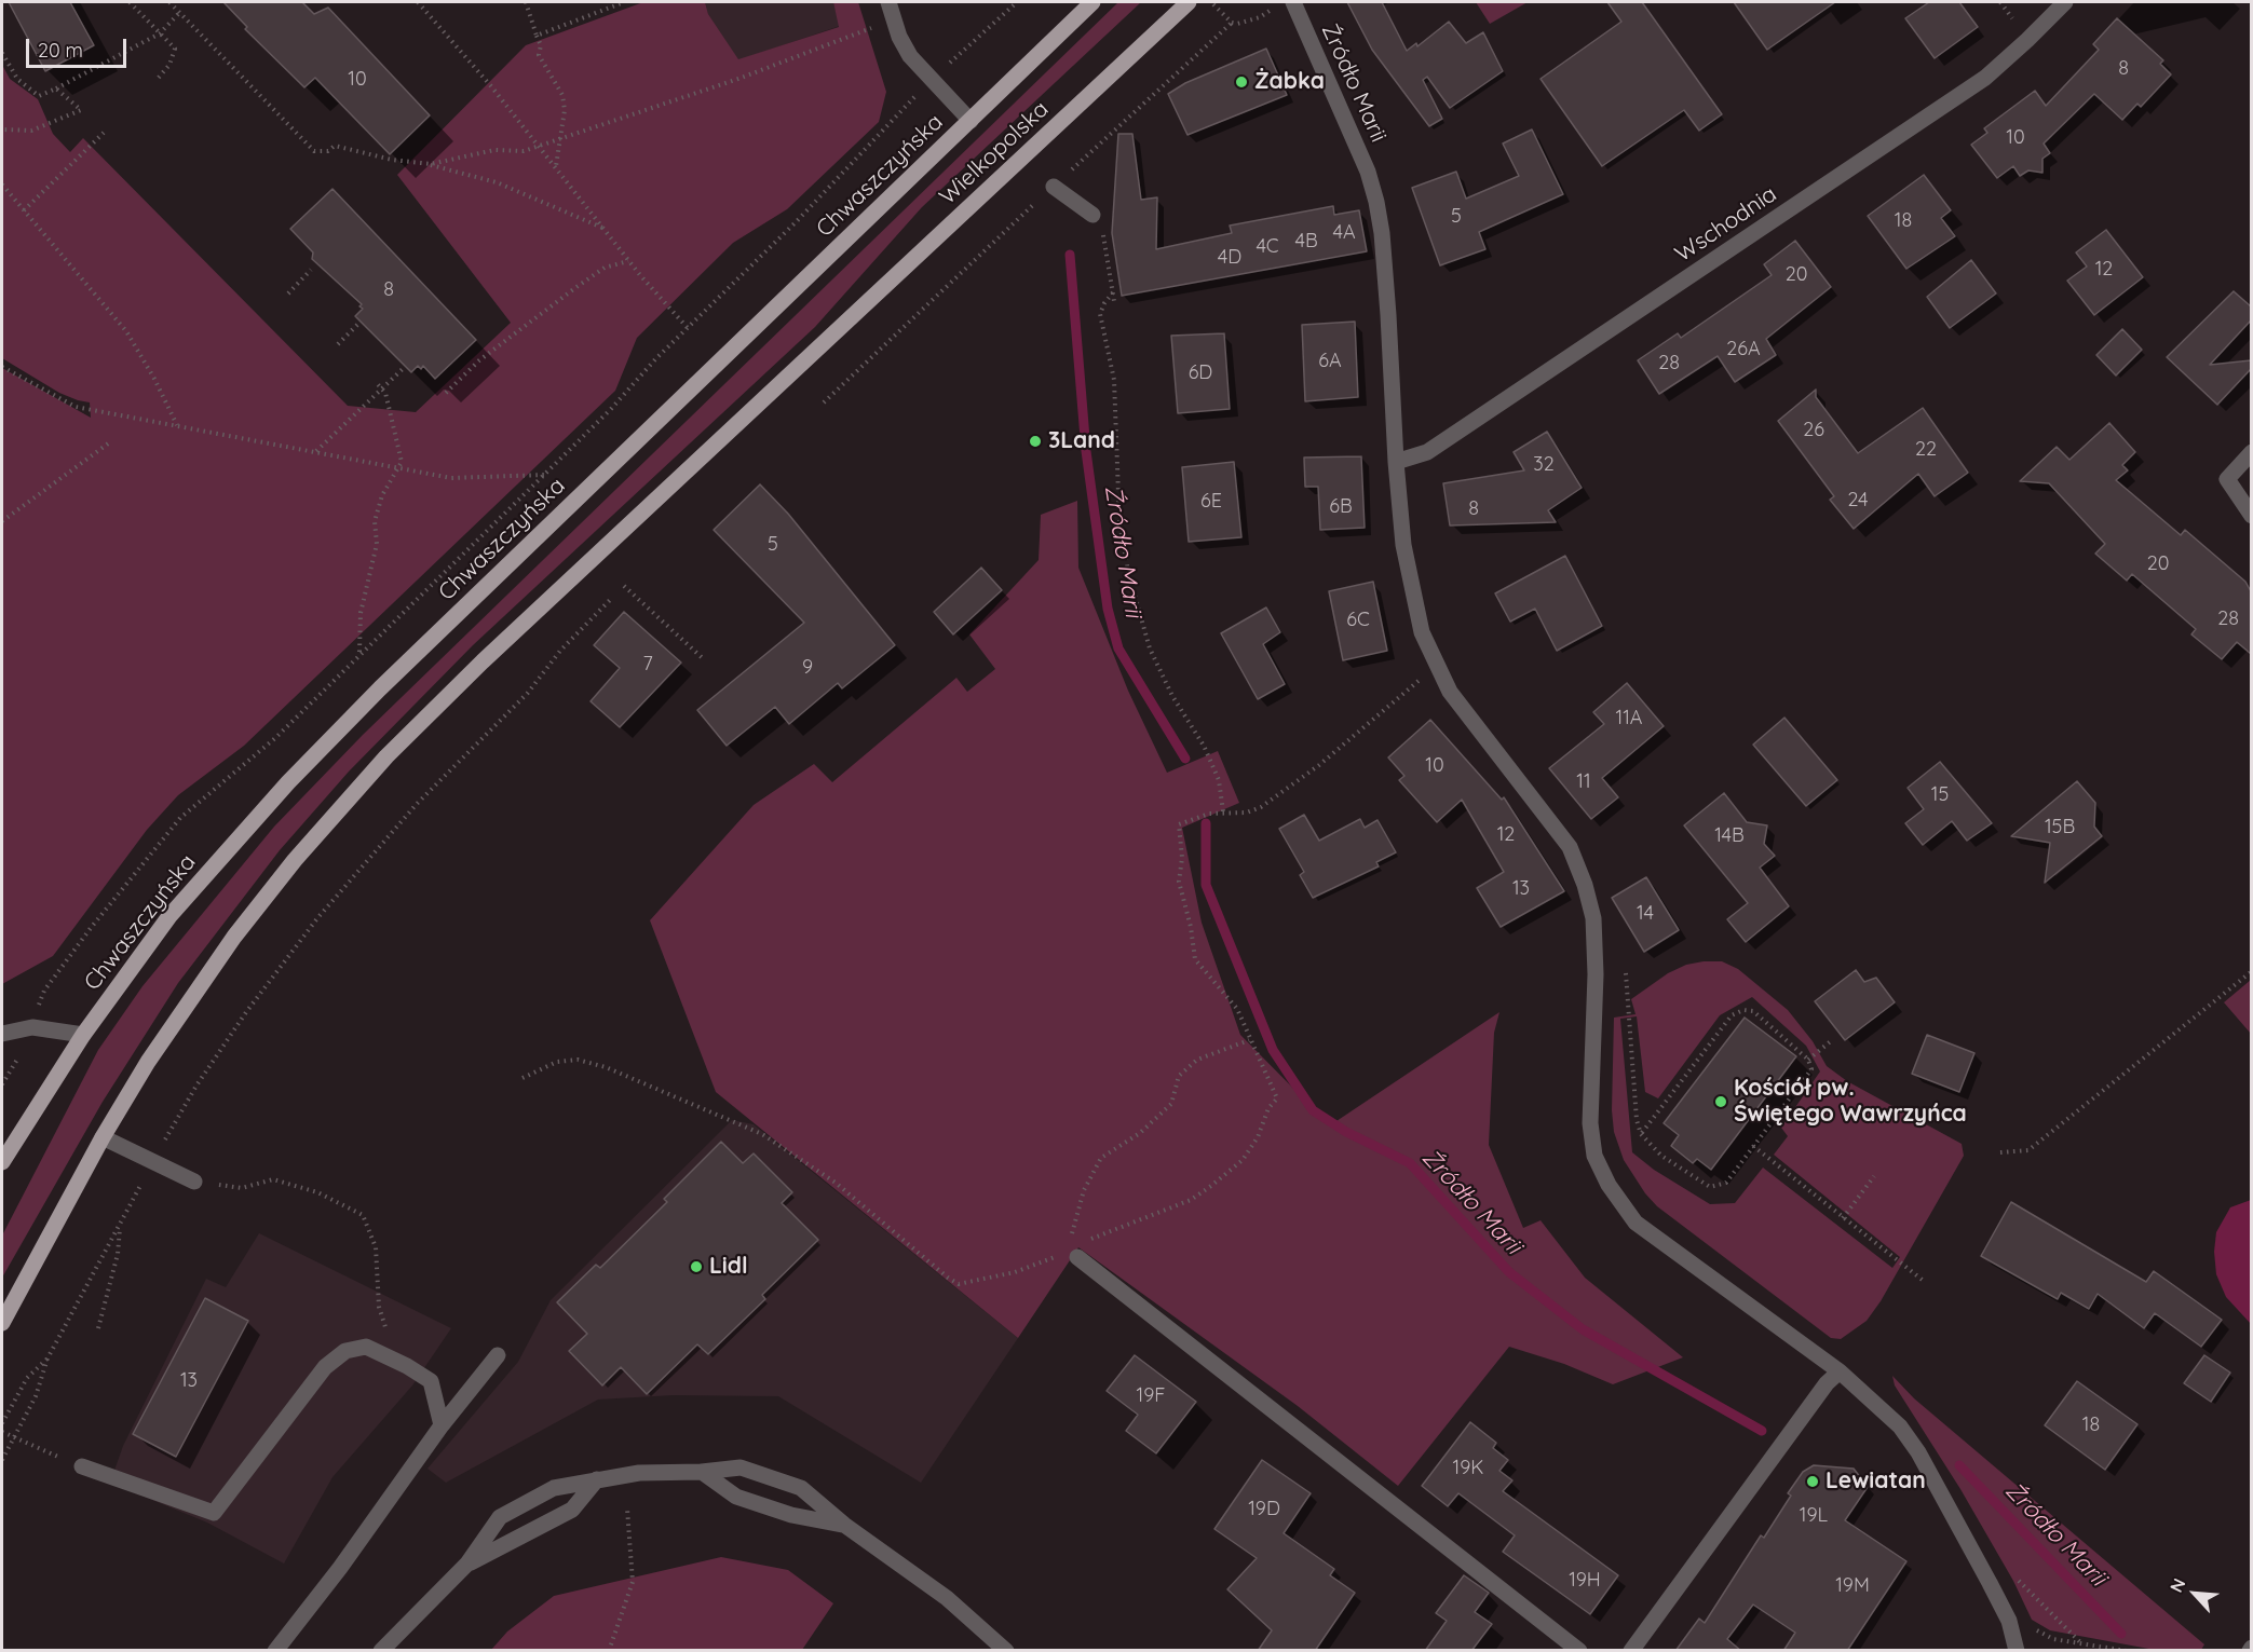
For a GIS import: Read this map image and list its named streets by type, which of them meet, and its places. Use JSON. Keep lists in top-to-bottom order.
{
  "streets": {
    "main road": ["Wielkopolska", "Chwaszczyńska"],
    "street": ["Źródło Marii", "Wschodnia"]
  },
  "crossings": [
    ["Źródło Marii", "Wschodnia"]
  ],
  "water": ["Źródło Marii"],
  "places": [
    "Żabka",
    "3Land",
    "Kościół pw. Świętego Wawrzyńca",
    "Lidl",
    "Lewiatan"
  ],
  "house_numbers": [
    "8",
    "10",
    "10",
    "5",
    "18",
    "4A",
    "4B",
    "4C",
    "4D",
    "12",
    "20",
    "8",
    "26A",
    "6A",
    "28",
    "6D",
    "26",
    "22",
    "32",
    "24",
    "6E",
    "6B",
    "8",
    "5",
    "20",
    "28",
    "6C",
    "7",
    "9",
    "11A",
    "10",
    "11",
    "15",
    "15B",
    "12",
    "14B",
    "13",
    "14",
    "13",
    "19F",
    "18",
    "19K",
    "19D",
    "19L",
    "19H",
    "19M"
  ],
  "scale_bar": "20 m",
  "north": "top left"
}
